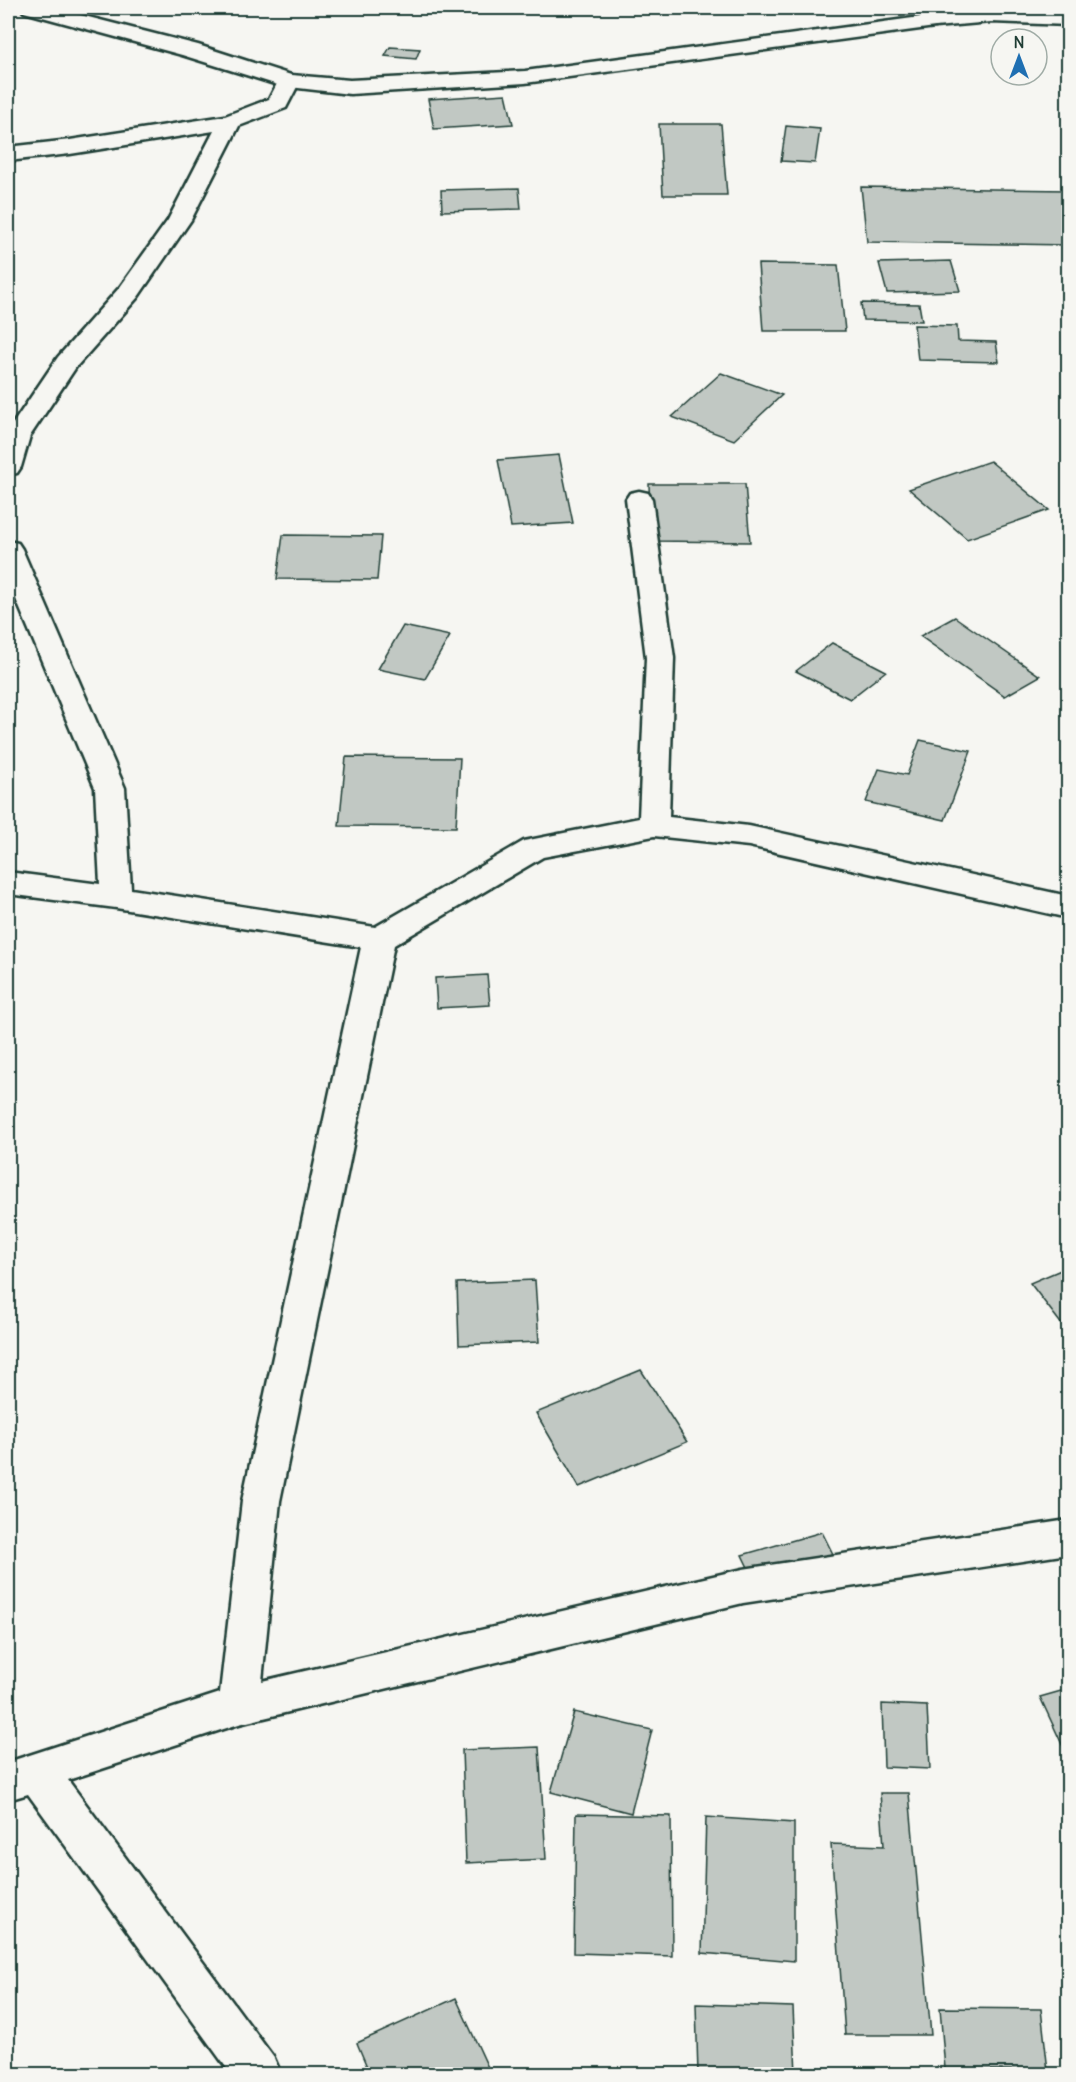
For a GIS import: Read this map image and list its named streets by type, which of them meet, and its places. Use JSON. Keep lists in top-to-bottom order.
{
  "north": "top"
}
